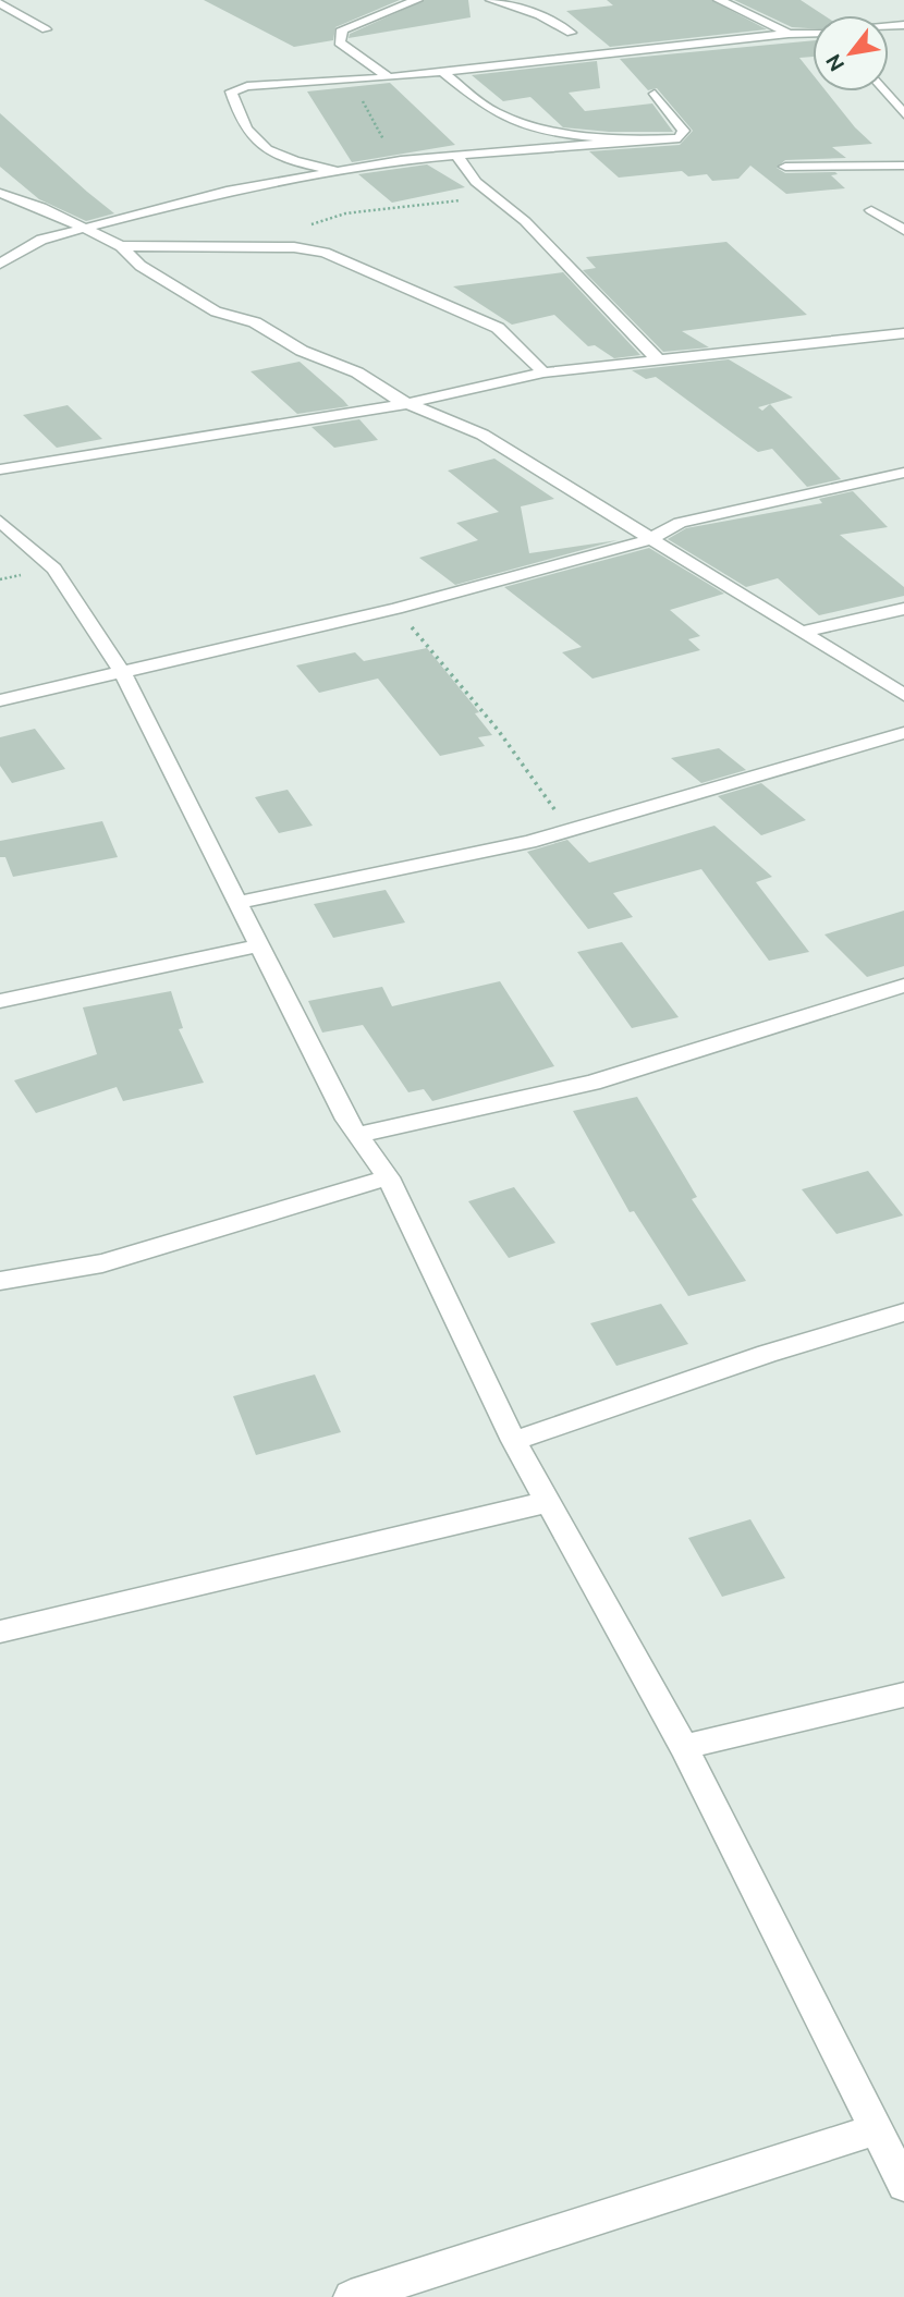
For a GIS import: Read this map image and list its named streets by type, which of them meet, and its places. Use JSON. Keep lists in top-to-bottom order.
{
  "north": "bottom left"
}
